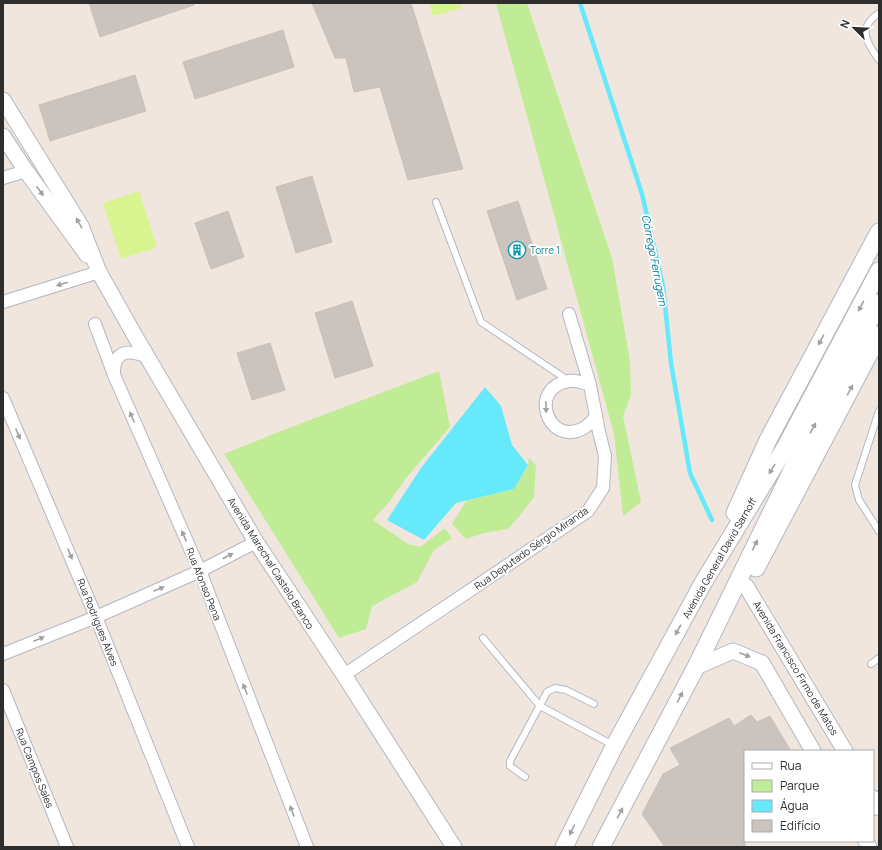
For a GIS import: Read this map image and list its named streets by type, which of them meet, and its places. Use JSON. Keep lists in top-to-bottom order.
{
  "streets": {
    "main road": ["Avenida General David Sarnoff"],
    "street": [
      "Rua Deputado Sérgio Miranda",
      "Avenida Marechal Castelo Branco",
      "Rua Afonso Pena",
      "Rua Rodrigues Alves",
      "Avenida Francisco Firmo de Matos",
      "Rua Campos Sales"
    ]
  },
  "crossings": [
    ["Rua Deputado Sérgio Miranda", "Avenida Marechal Castelo Branco"]
  ],
  "one_way": ["Rua Afonso Pena", "Rua Rodrigues Alves"],
  "water": ["Córrego Ferrugem"],
  "places": {
    "building": ["Torre 1"]
  },
  "legend": [
    "Rua",
    "Parque",
    "Água",
    "Edifício"
  ],
  "north": "top left"
}
